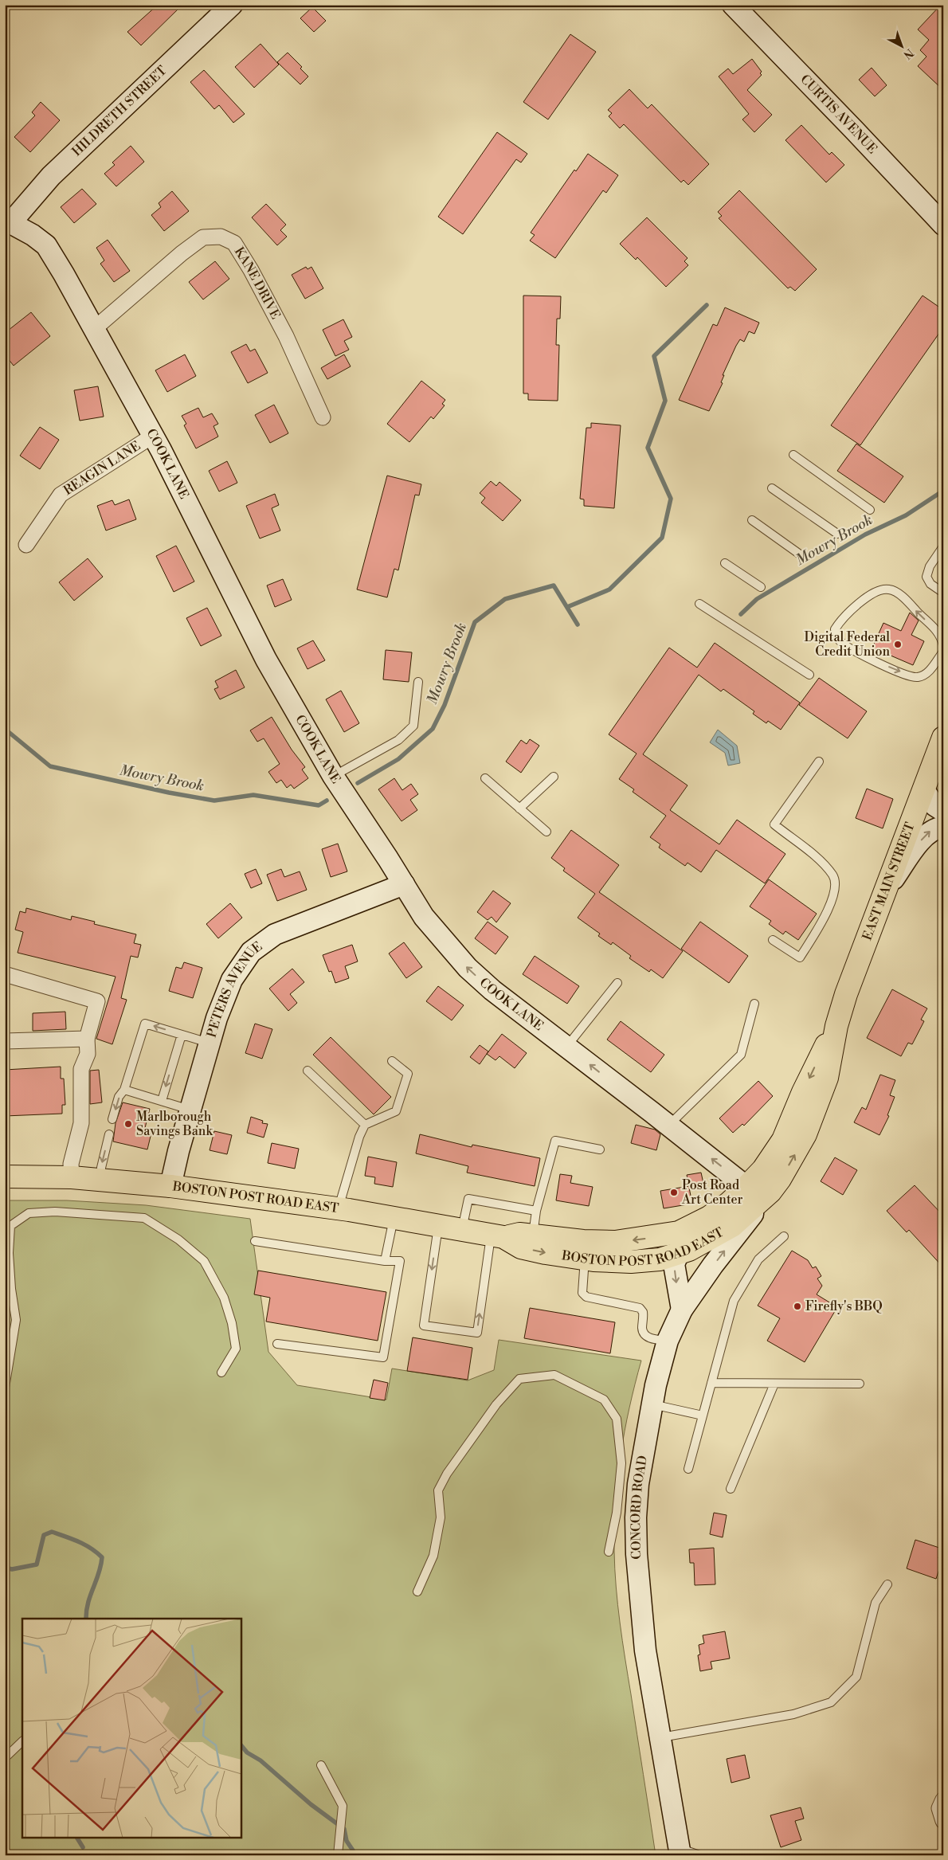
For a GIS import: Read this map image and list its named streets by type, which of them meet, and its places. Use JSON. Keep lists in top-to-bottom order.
{
  "streets": {
    "main road": ["EAST MAIN STREET", "BOSTON POST ROAD EAST"],
    "street": [
      "HILDRETH STREET",
      "CURTIS AVENUE",
      "KANE DRIVE",
      "COOK LANE",
      "REAGIN LANE",
      "PETERS AVENUE",
      "CONCORD ROAD"
    ]
  },
  "crossings": [
    ["HILDRETH STREET", "COOK LANE"],
    ["KANE DRIVE", "COOK LANE"],
    ["COOK LANE", "REAGIN LANE"],
    ["COOK LANE", "EAST MAIN STREET"],
    ["COOK LANE", "PETERS AVENUE"],
    ["COOK LANE", "BOSTON POST ROAD EAST"],
    ["EAST MAIN STREET", "BOSTON POST ROAD EAST"],
    ["EAST MAIN STREET", "CONCORD ROAD"],
    ["PETERS AVENUE", "BOSTON POST ROAD EAST"],
    ["BOSTON POST ROAD EAST", "CONCORD ROAD"]
  ],
  "one_way": ["COOK LANE"],
  "water": ["Mowry Brook"],
  "places": [
    "Digital Federal Credit Union",
    "Marlborough Savings Bank",
    "Post Road Art Center",
    "Firefly's BBQ"
  ],
  "north": "bottom right"
}
